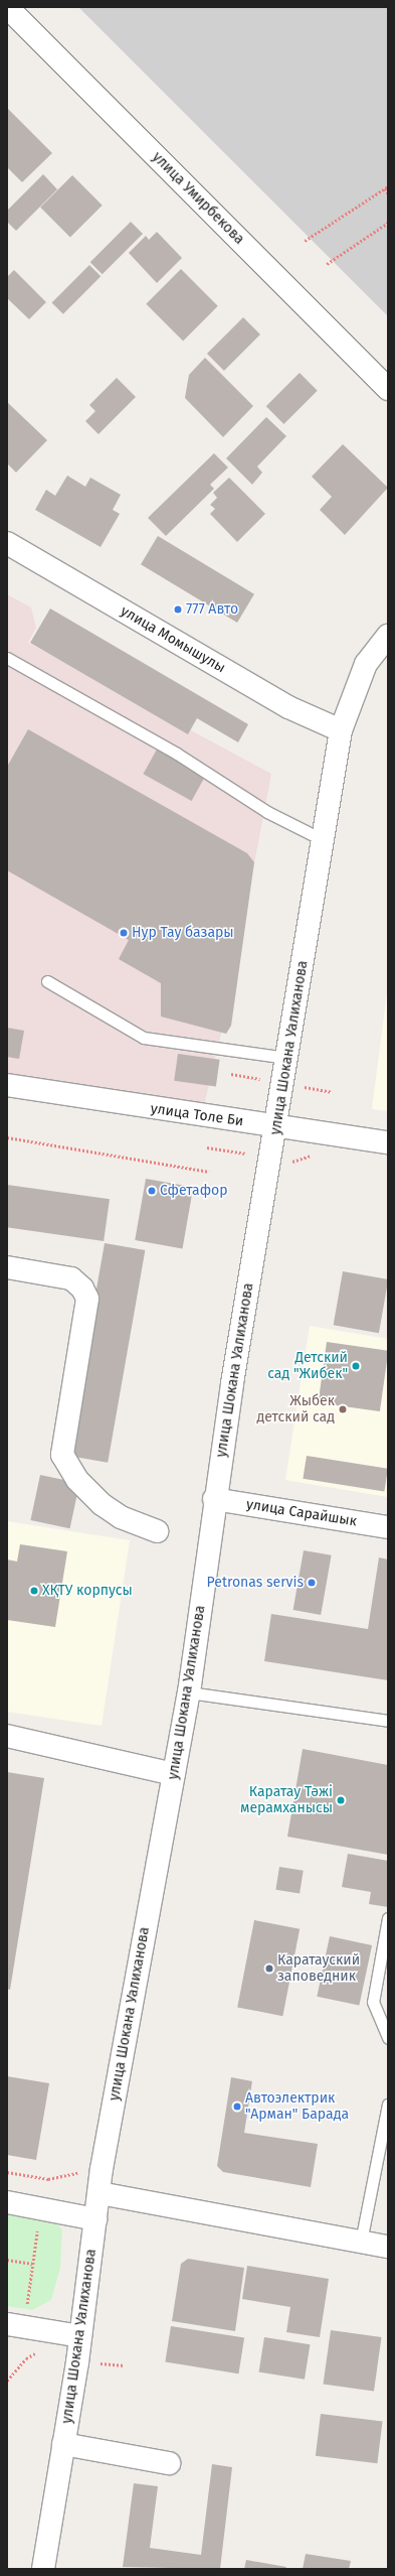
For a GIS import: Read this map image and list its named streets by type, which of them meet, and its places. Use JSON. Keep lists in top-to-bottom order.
{
  "streets": {
    "street": [
      "улица Умирбекова",
      "улица Момышулы",
      "улица Шокана Уалиханова",
      "улица Толе Би",
      "улица Сарайшык"
    ]
  },
  "crossings": [
    ["улица Момышулы", "улица Шокана Уалиханова"],
    ["улица Шокана Уалиханова", "улица Толе Би"],
    ["улица Шокана Уалиханова", "улица Сарайшык"]
  ],
  "places": [
    "777 Авто",
    "Нур Тау базары",
    "Сфетафор",
    "Детский сад \"Жибек\"",
    "Жыбек детский сад",
    "Petronas servis",
    "ХҚТУ корпусы",
    "Каратау Тәжі мерамханысы",
    "Каратауский заповедник",
    "Автоэлектрик \"Арман\" Барада"
  ]
}
